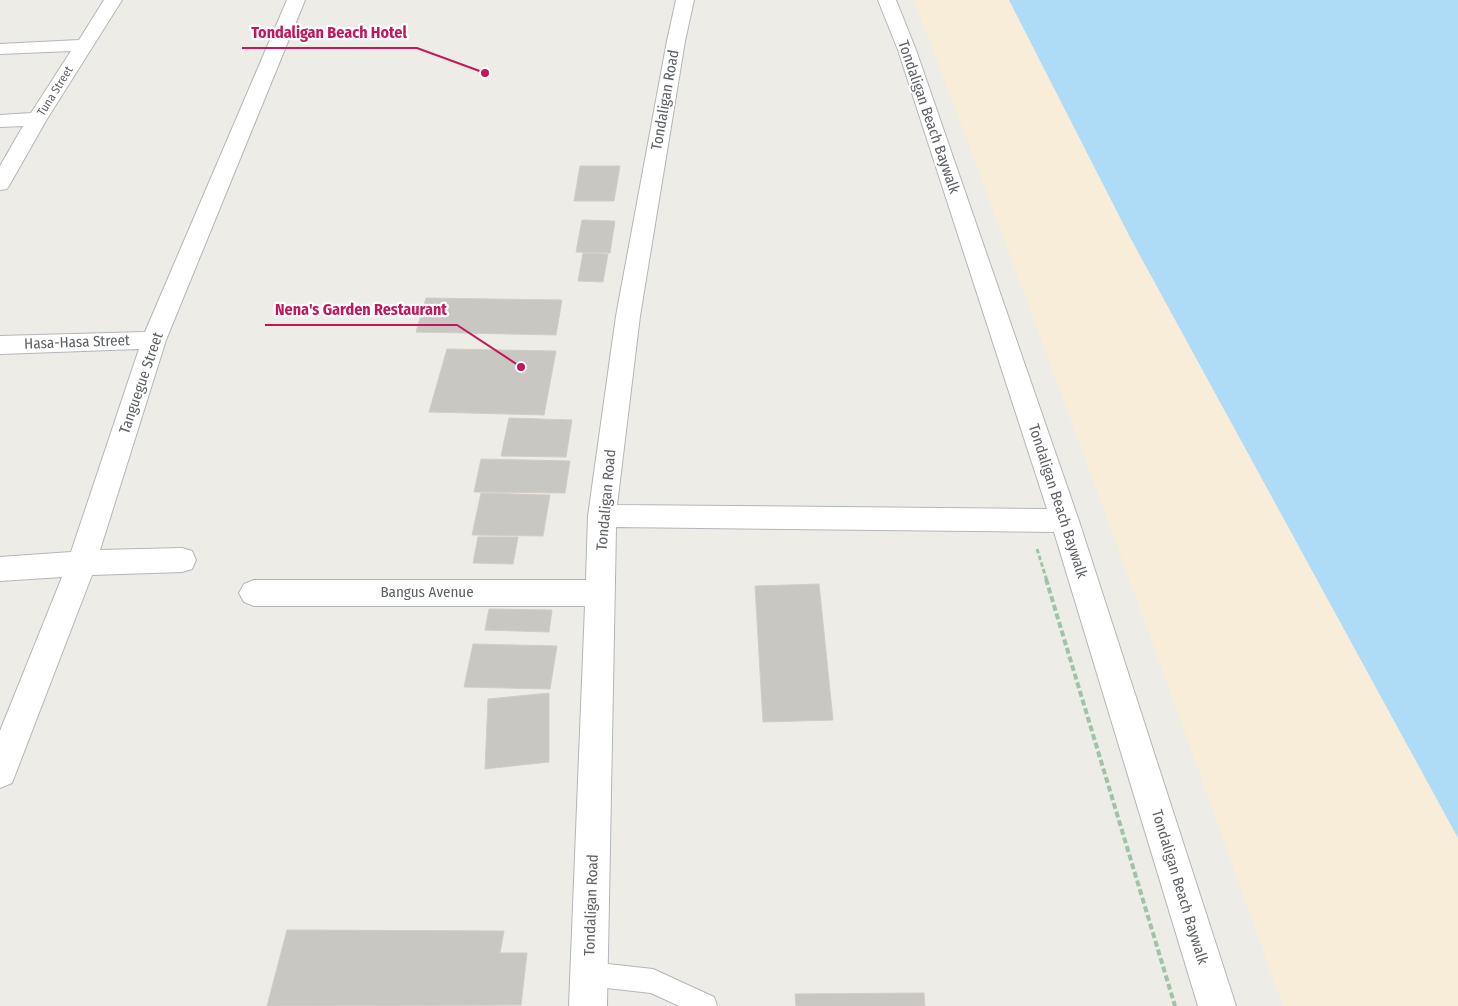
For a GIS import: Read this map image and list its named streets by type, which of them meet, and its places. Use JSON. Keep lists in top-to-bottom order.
{
  "streets": {
    "street": [
      "Tuna Street",
      "Tondaligan Road",
      "Tondaligan Beach Baywalk",
      "Hasa-Hasa Street",
      "Tanguegue Street",
      "Bangus Avenue"
    ]
  },
  "crossings": [
    ["Tondaligan Road", "Bangus Avenue"],
    ["Hasa-Hasa Street", "Tanguegue Street"]
  ],
  "places": ["Tondaligan Beach Hotel", "Nena's Garden Restaurant"]
}
